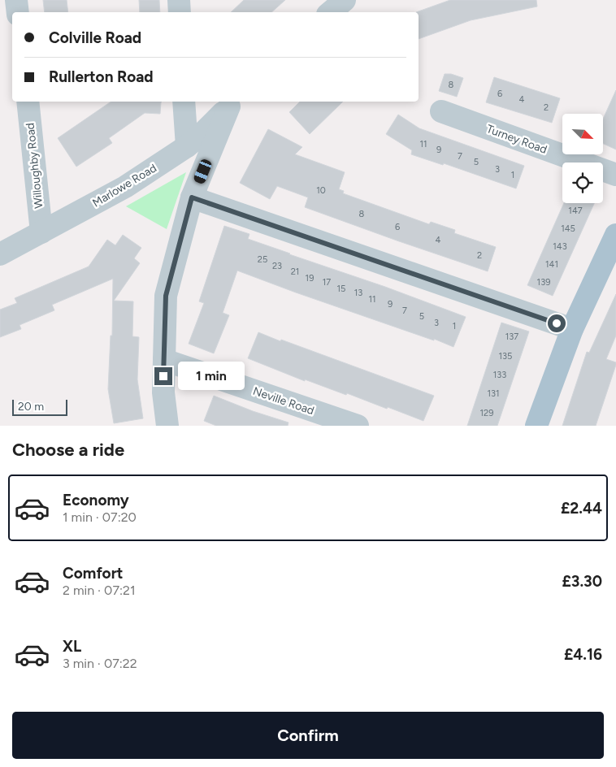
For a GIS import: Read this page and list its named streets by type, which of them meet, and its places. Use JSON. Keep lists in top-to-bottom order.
{
  "streets": {
    "street": [
      "Turney Road",
      "Willoughby Road",
      "Marlowe Road",
      "Neville Road"
    ]
  },
  "crossings": [
    ["Willoughby Road", "Marlowe Road"]
  ],
  "house_numbers": [
    "8",
    "6",
    "4",
    "2",
    "11",
    "9",
    "7",
    "5",
    "3",
    "1",
    "10",
    "147",
    "8",
    "6",
    "145",
    "4",
    "143",
    "2",
    "25",
    "141",
    "23",
    "21",
    "19",
    "17",
    "139",
    "15",
    "13",
    "11",
    "9",
    "7",
    "5",
    "3",
    "1",
    "137",
    "135",
    "133",
    "131",
    "129"
  ],
  "scale_bar": "20 m",
  "north": "bottom right",
  "page": {
    "banner": ["Colville Road", "Rullerton Road"],
    "bubble": "1 min",
    "scale": "20 m",
    "heading": "Choose a ride",
    "list": [
      {
        "name": "Economy",
        "note": "1 min · 07:20",
        "value": "£2.44"
      },
      {
        "name": "Comfort",
        "note": "2 min · 07:21",
        "value": "£3.30"
      },
      {
        "name": "XL",
        "note": "3 min · 07:22",
        "value": "£4.16"
      }
    ],
    "buttons": "Confirm"
  }
}
